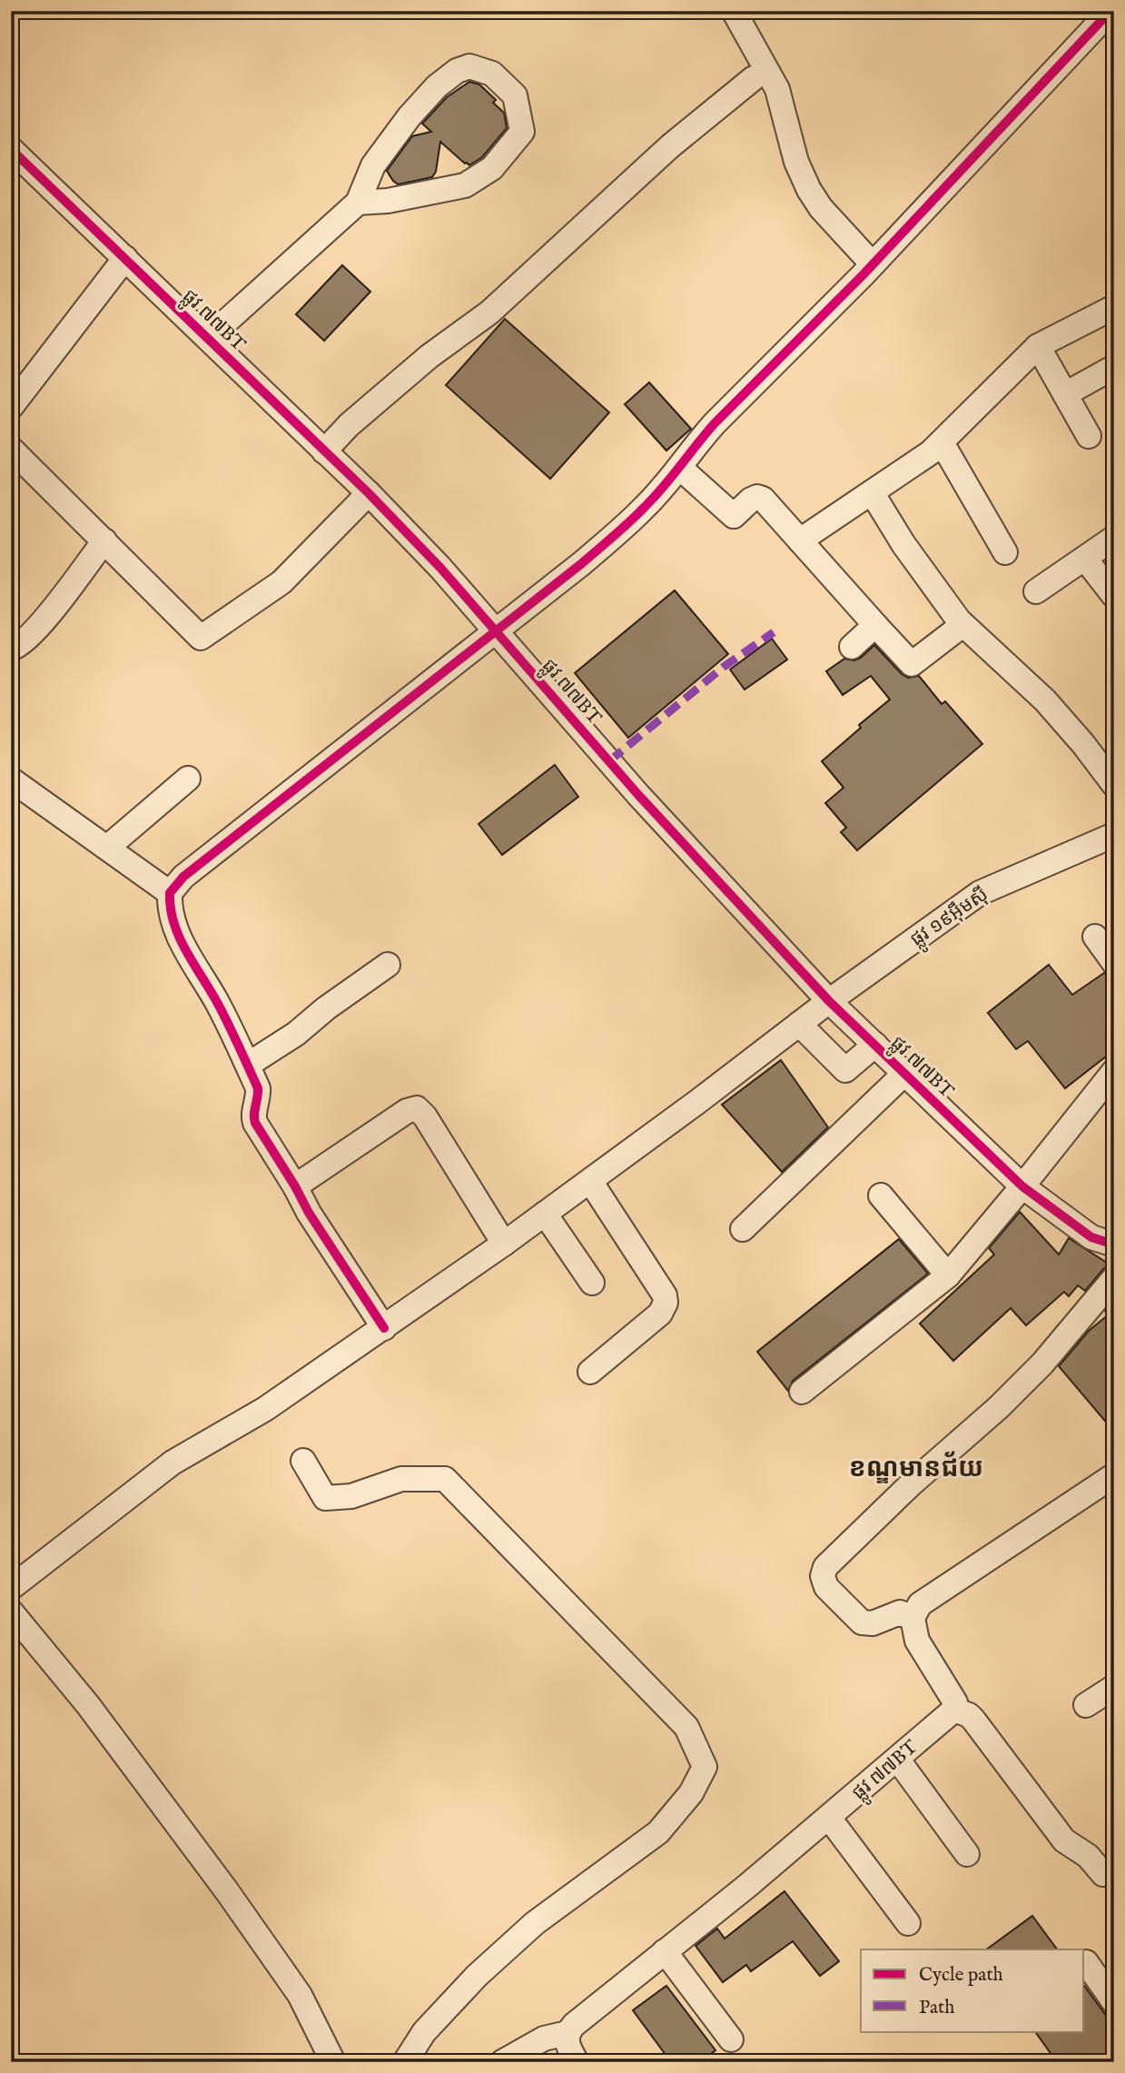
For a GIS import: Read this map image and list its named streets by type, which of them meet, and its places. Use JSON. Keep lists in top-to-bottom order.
{
  "streets": {
    "street": ["ផ្លូវ ៧៧BT", "ផ្លូវ ១៩អ៊ឹមស៊ី"]
  },
  "crossings": [
    ["ផ្លូវ ៧៧BT", "ផ្លូវ ១៩អ៊ឹមស៊ី"]
  ],
  "districts": ["ខណ្ឌមានជ័យ"],
  "legend": ["Cycle path", "Path"]
}
